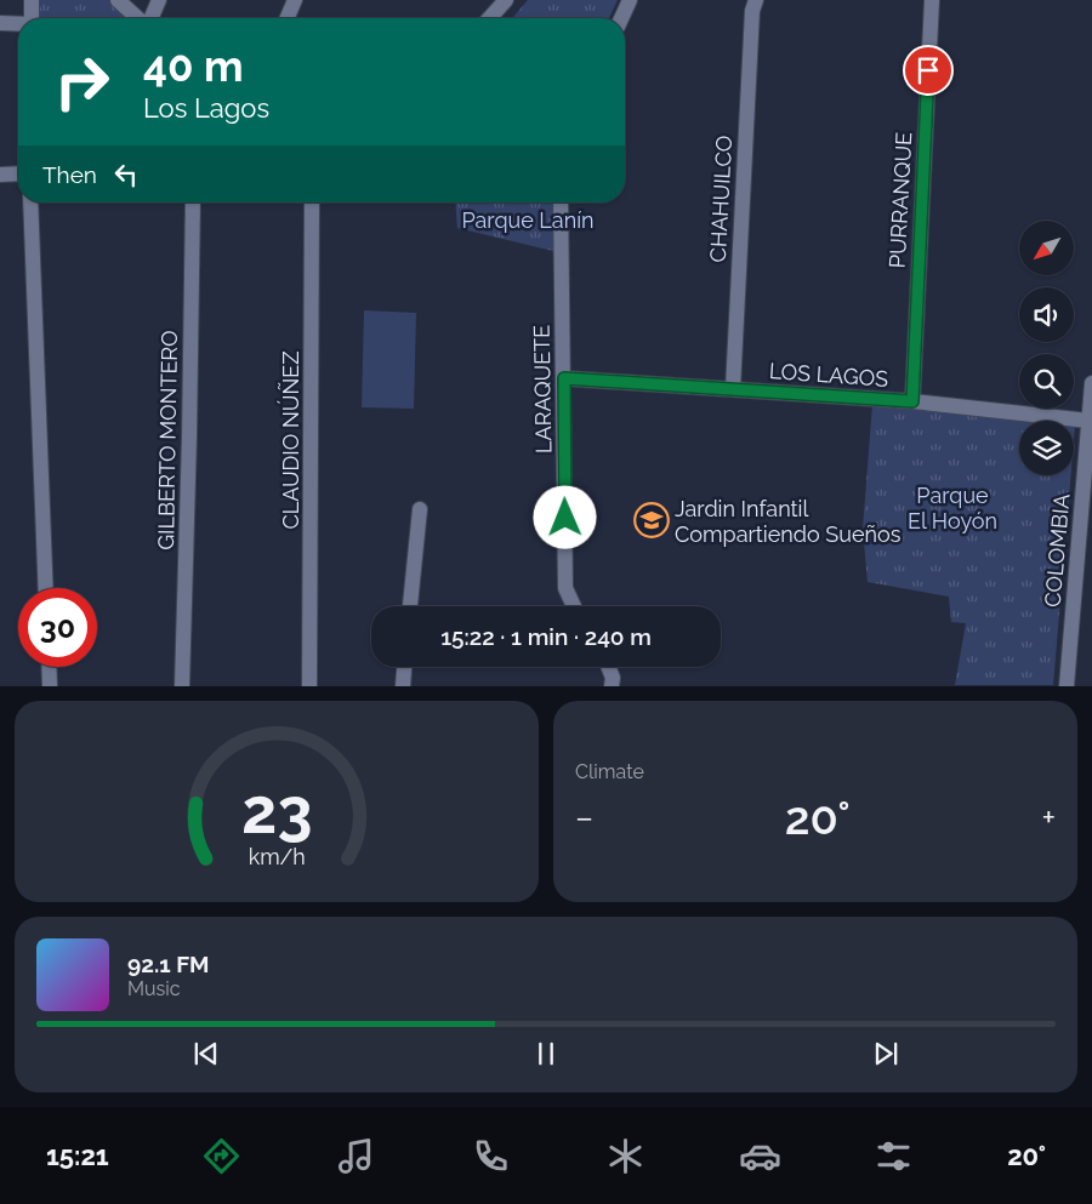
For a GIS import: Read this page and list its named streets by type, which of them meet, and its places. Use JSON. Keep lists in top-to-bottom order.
{
  "streets": {
    "street": [
      "CHAHUILCO",
      "PURRANQUE",
      "LOS LAGOS",
      "LARAQUETE",
      "GILBERTO MONTERO",
      "CLAUDIO NÚÑEZ",
      "COLOMBIA"
    ]
  },
  "crossings": [
    ["CHAHUILCO", "LOS LAGOS"],
    ["PURRANQUE", "LOS LAGOS"],
    ["LOS LAGOS", "LARAQUETE"],
    ["LOS LAGOS", "COLOMBIA"]
  ],
  "parks": ["Parque Lanín", "Parque El Hoyón"],
  "places": {
    "school or university": ["Jardin Infantil Compartiendo Sueños"]
  },
  "north": "bottom left",
  "page": {
    "turn": ["40 m", "Los Lagos"],
    "then": "Then",
    "limit": "30",
    "trip": "15:22 · 1 min · 240 m",
    "tile": "Climate",
    "heat": ["−", "20°", "+"],
    "song": ["92.1 FM", "Music"],
    "tabs": ["15:21", "20°"],
    "gauge": ["23", "km/h"]
  }
}
